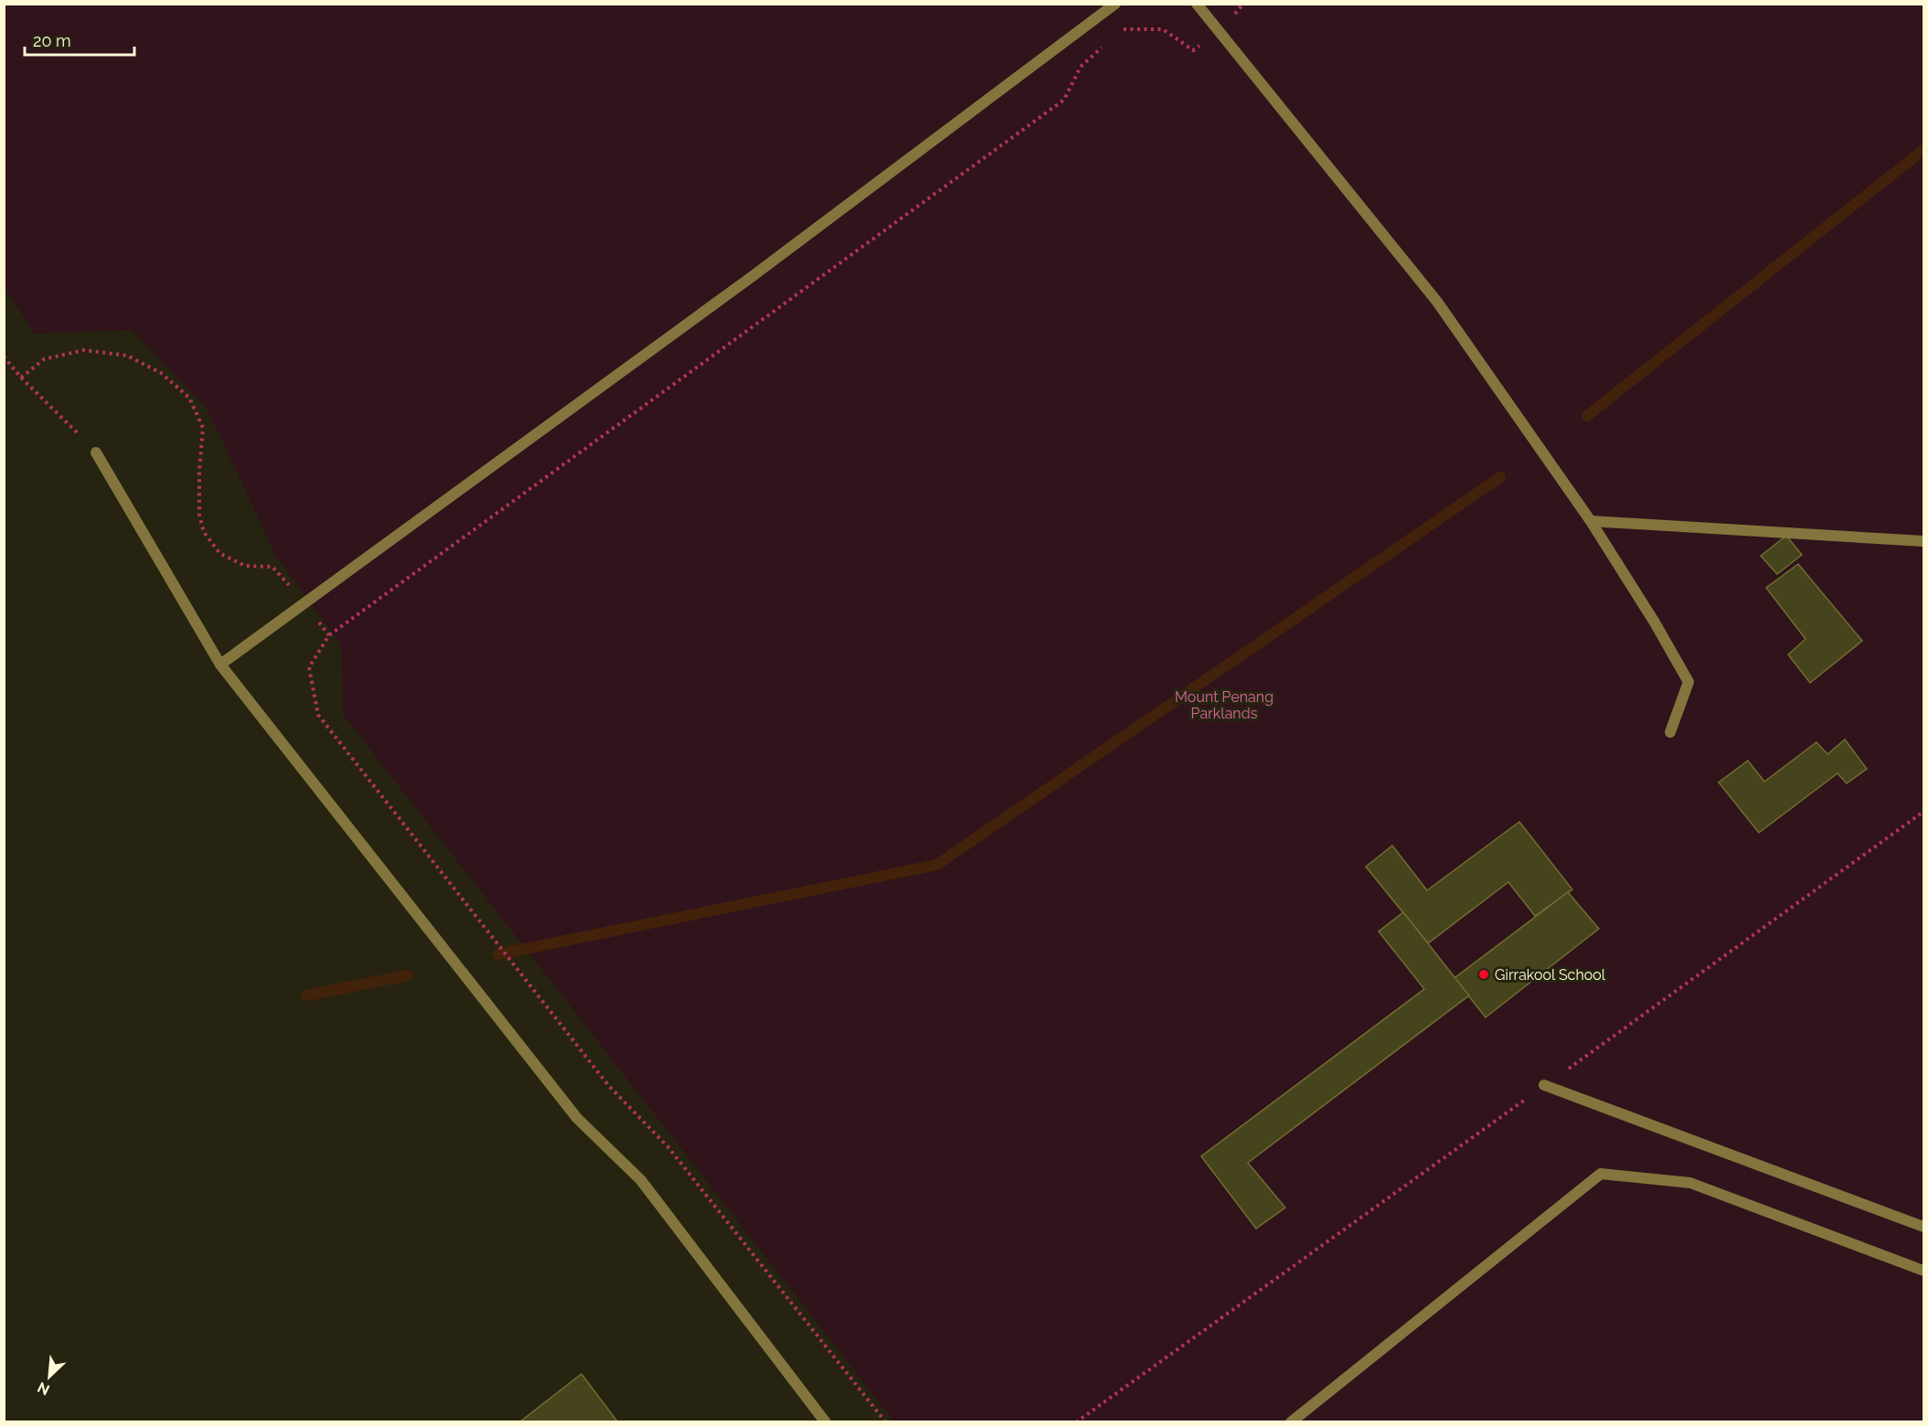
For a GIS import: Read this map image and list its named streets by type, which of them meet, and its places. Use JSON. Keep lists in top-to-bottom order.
{
  "parks": ["Mount Penang Parklands"],
  "places": ["Girrakool School"],
  "scale_bar": "20 m",
  "north": "bottom left"
}
